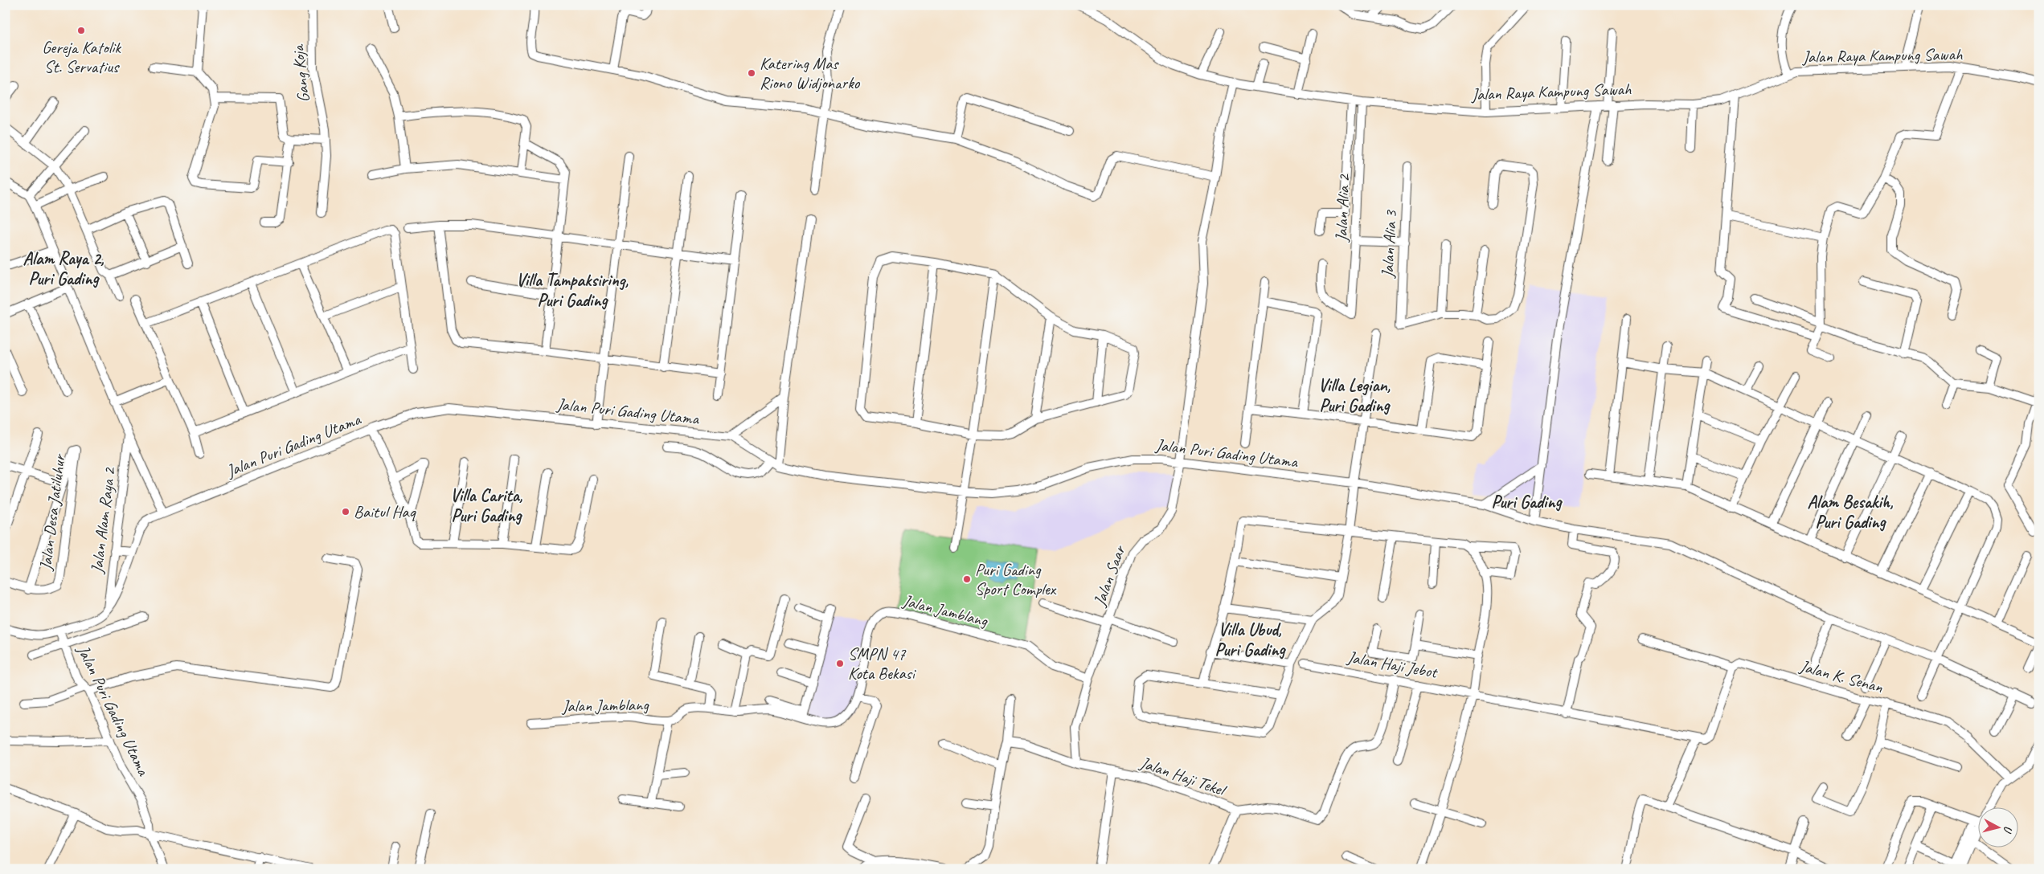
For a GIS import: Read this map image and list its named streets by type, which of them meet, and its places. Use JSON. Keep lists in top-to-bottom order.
{
  "streets": {
    "street": [
      "Jalan Raya Kampung Sawah",
      "Gang Koja",
      "Jalan Alia 2",
      "Jalan Alia 3",
      "Jalan Puri Gading Utama",
      "Jalan Desa Jatiluhur",
      "Jalan Alam Raya 2",
      "Jalan Saar",
      "Jalan Jamblang",
      "Jalan Haji Jebot",
      "Jalan K. Senan",
      "Jalan Haji Tekel"
    ]
  },
  "crossings": [
    ["Jalan Raya Kampung Sawah", "Jalan Alia 2"],
    ["Jalan Raya Kampung Sawah", "Jalan Saar"],
    ["Jalan Puri Gading Utama", "Jalan Alam Raya 2"],
    ["Jalan Puri Gading Utama", "Jalan Saar"],
    ["Jalan Saar", "Jalan Jamblang"],
    ["Jalan Saar", "Jalan Haji Tekel"],
    ["Jalan Haji Jebot", "Jalan Haji Tekel"]
  ],
  "districts": [
    "Alam Raya 2, Puri Gading",
    "Villa Tampaksiring, Puri Gading",
    "Villa Legian, Puri Gading",
    "Villa Carita, Puri Gading",
    "Puri Gading",
    "Alam Besakih, Puri Gading",
    "Villa Ubud, Puri Gading"
  ],
  "places": [
    "Gereja Katolik St. Servatius",
    "Katering Mas Riono Widjonarko",
    "Baitul Haq",
    "Puri Gading Sport Complex",
    "SMPN 47 Kota Bekasi"
  ],
  "north": "right"
}
